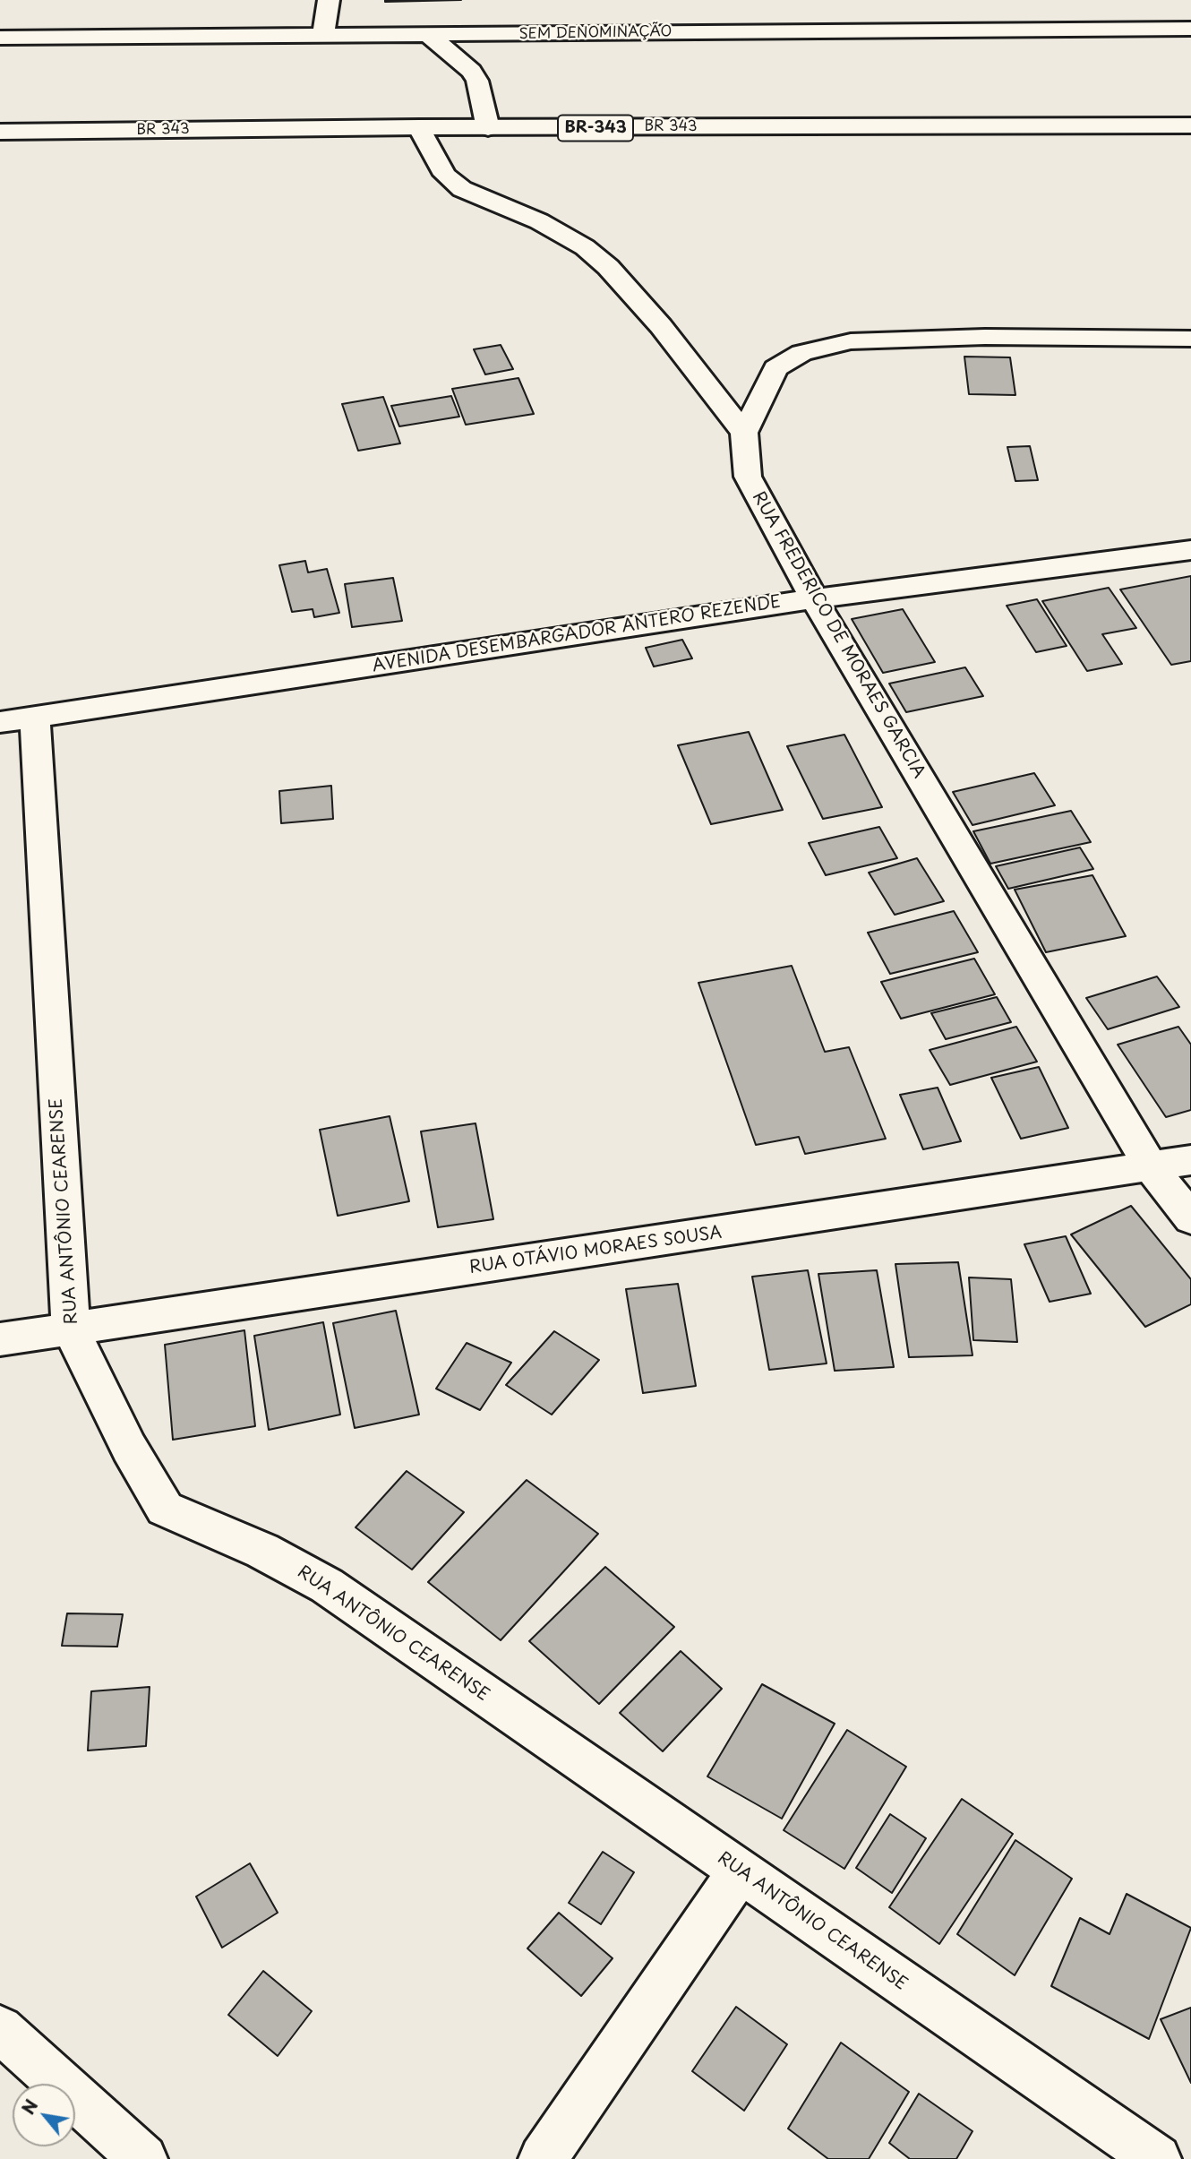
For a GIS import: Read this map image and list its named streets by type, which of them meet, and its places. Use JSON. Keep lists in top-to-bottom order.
{
  "streets": {
    "street": [
      "SEM DENOMINAÇÃO",
      "BR 343",
      "BR-343",
      "AVENIDA DESEMBARGADOR ANTERO REZENDE",
      "RUA FREDERICO DE MORAES GARCIA",
      "RUA ANTÔNIO CEARENSE",
      "RUA OTÁVIO MORAES SOUSA"
    ]
  },
  "crossings": [
    ["AVENIDA DESEMBARGADOR ANTERO REZENDE", "RUA FREDERICO DE MORAES GARCIA"],
    ["AVENIDA DESEMBARGADOR ANTERO REZENDE", "RUA ANTÔNIO CEARENSE"],
    ["RUA FREDERICO DE MORAES GARCIA", "RUA OTÁVIO MORAES SOUSA"],
    ["RUA ANTÔNIO CEARENSE", "RUA OTÁVIO MORAES SOUSA"]
  ],
  "north": "top left"
}
